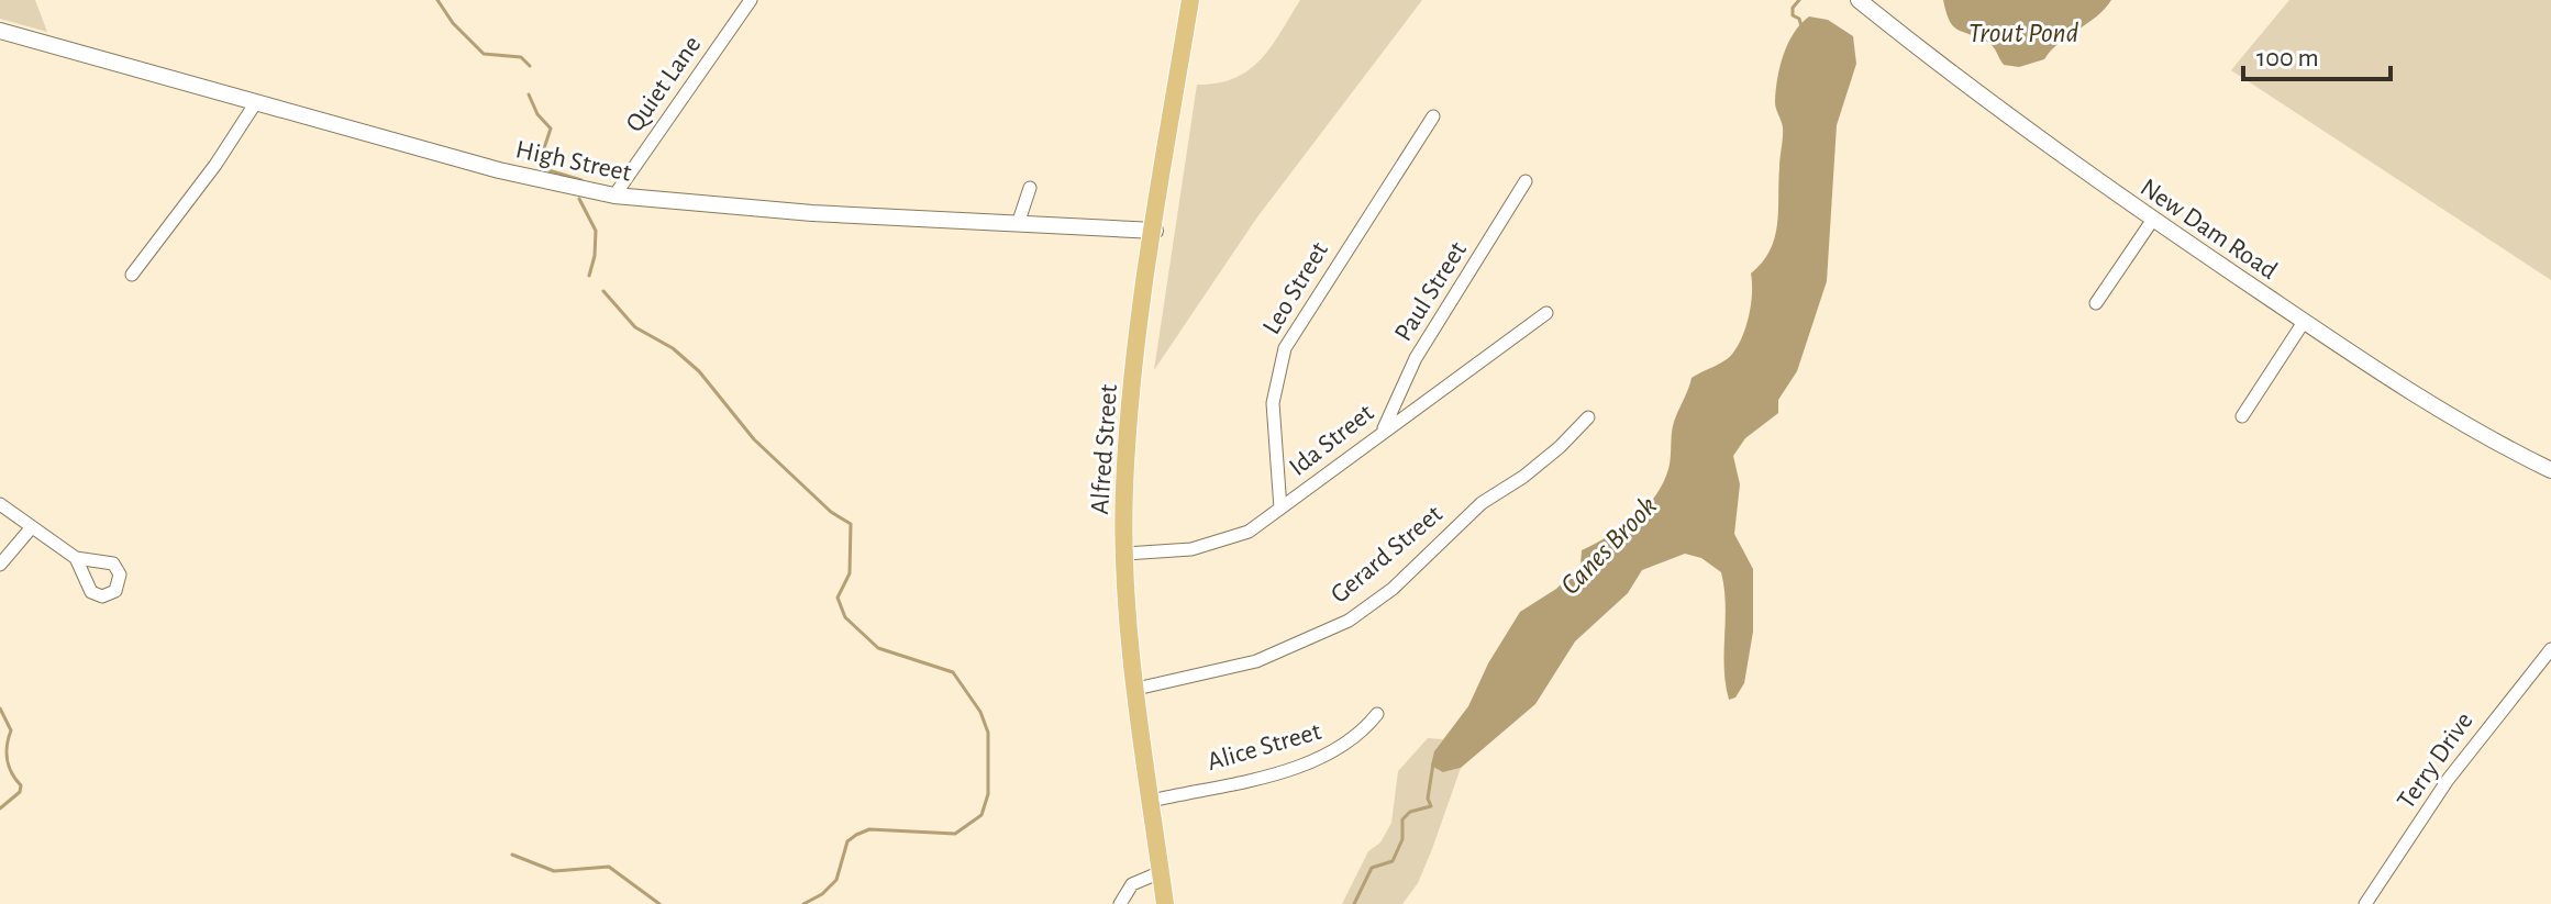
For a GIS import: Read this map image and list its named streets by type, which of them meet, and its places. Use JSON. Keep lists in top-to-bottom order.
{
  "streets": {
    "main road": ["Alfred Street"],
    "street": [
      "Quiet Lane",
      "High Street",
      "New Dam Road",
      "Leo Street",
      "Paul Street",
      "Ida Street",
      "Gerard Street",
      "Alice Street",
      "Terry Drive"
    ]
  },
  "crossings": [
    ["Quiet Lane", "High Street"],
    ["High Street", "Alfred Street"],
    ["Leo Street", "Ida Street"],
    ["Paul Street", "Ida Street"],
    ["Ida Street", "Alfred Street"],
    ["Alfred Street", "Gerard Street"],
    ["Alfred Street", "Alice Street"]
  ],
  "water": ["Trout Pond", "Canes Brook"],
  "scale_bar": "100 m"
}
